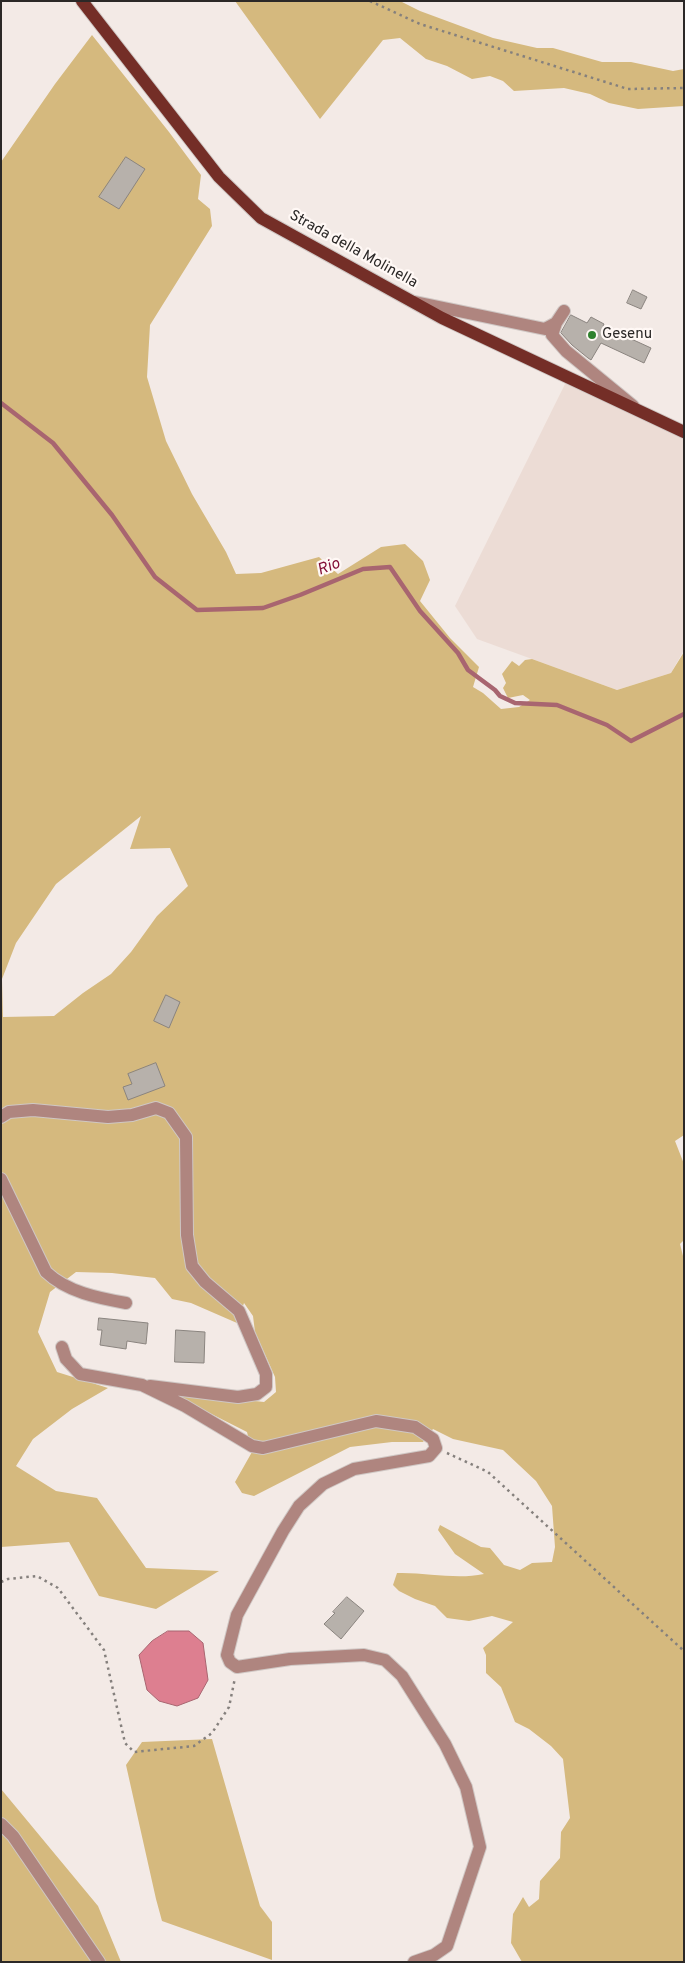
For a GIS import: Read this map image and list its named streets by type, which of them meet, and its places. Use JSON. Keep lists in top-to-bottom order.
{
  "streets": {
    "main road": ["Strada della Molinella"]
  },
  "water": ["Rio"],
  "places": ["Gesenu"]
}
